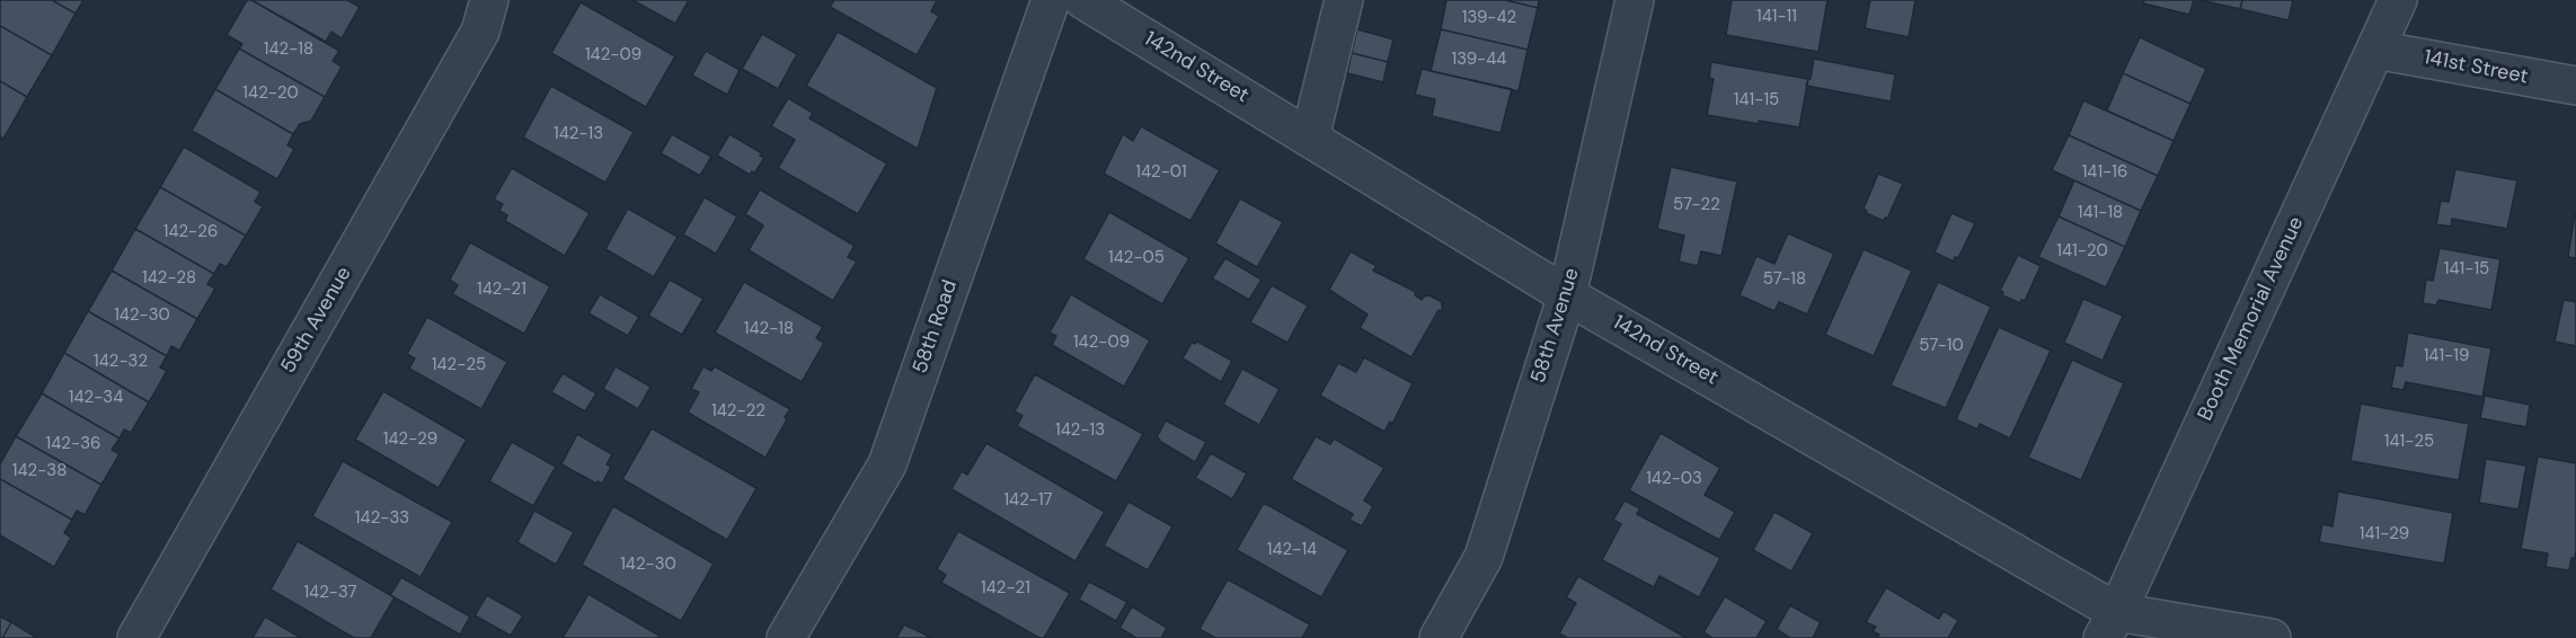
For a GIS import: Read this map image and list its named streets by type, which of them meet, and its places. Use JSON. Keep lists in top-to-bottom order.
{
  "streets": {
    "street": [
      "142nd Street",
      "141st Street",
      "Booth Memorial Avenue",
      "59th Avenue",
      "58th Avenue",
      "58th Road"
    ]
  },
  "crossings": [
    ["142nd Street", "Booth Memorial Avenue"],
    ["142nd Street", "58th Avenue"],
    ["141st Street", "Booth Memorial Avenue"]
  ],
  "house_numbers": [
    "141-11",
    "139-42",
    "142-18",
    "142-09",
    "139-44",
    "142-20",
    "141-15",
    "142-13",
    "142-01",
    "141-16",
    "57-22",
    "141-18",
    "142-26",
    "141-20",
    "142-05",
    "141-15",
    "142-28",
    "57-18",
    "142-21",
    "142-30",
    "142-18",
    "142-09",
    "57-10",
    "141-19",
    "142-32",
    "142-25",
    "142-34",
    "142-22",
    "142-13",
    "142-29",
    "141-25",
    "142-36",
    "142-38",
    "142-03",
    "142-17",
    "142-33",
    "141-29",
    "142-14",
    "142-30",
    "142-21",
    "142-37"
  ]
}
